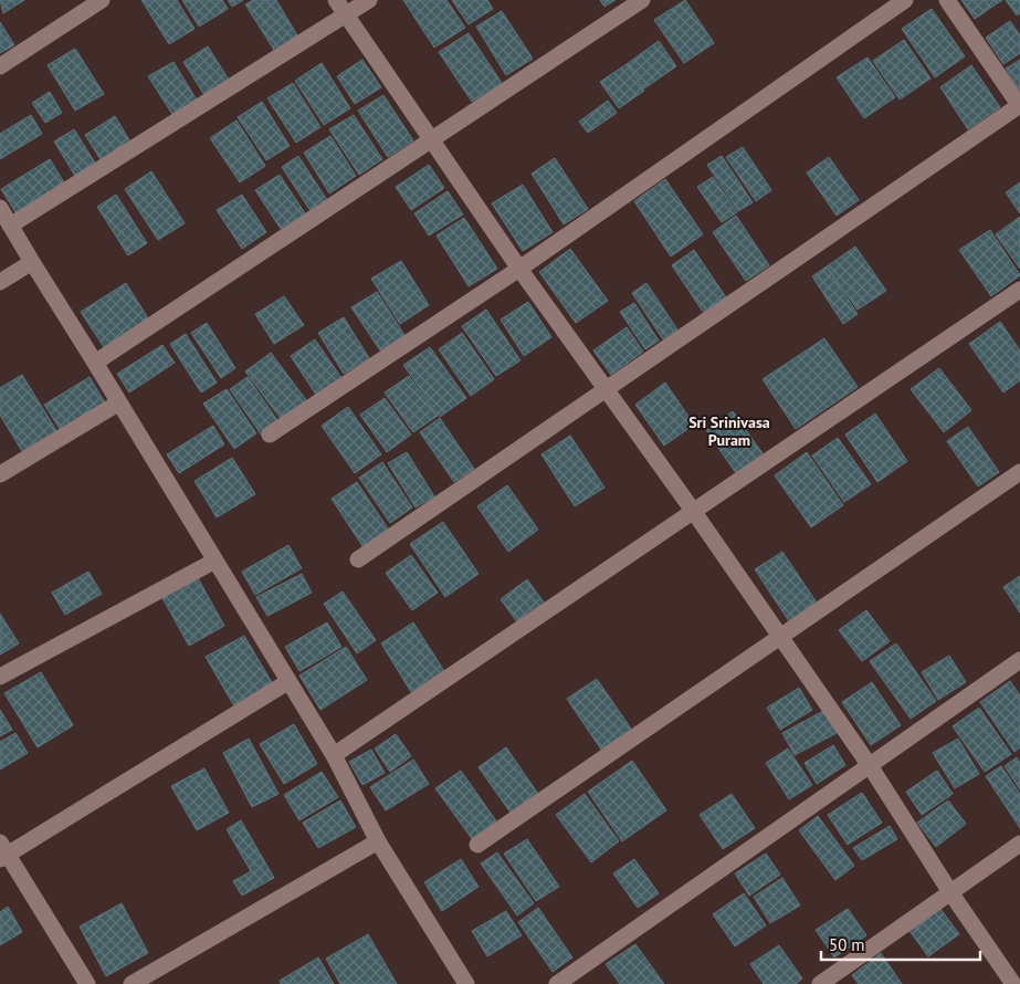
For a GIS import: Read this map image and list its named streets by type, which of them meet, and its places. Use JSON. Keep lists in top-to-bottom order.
{
  "districts": ["Sri Srinivasa Puram"],
  "scale_bar": "50 m"
}
